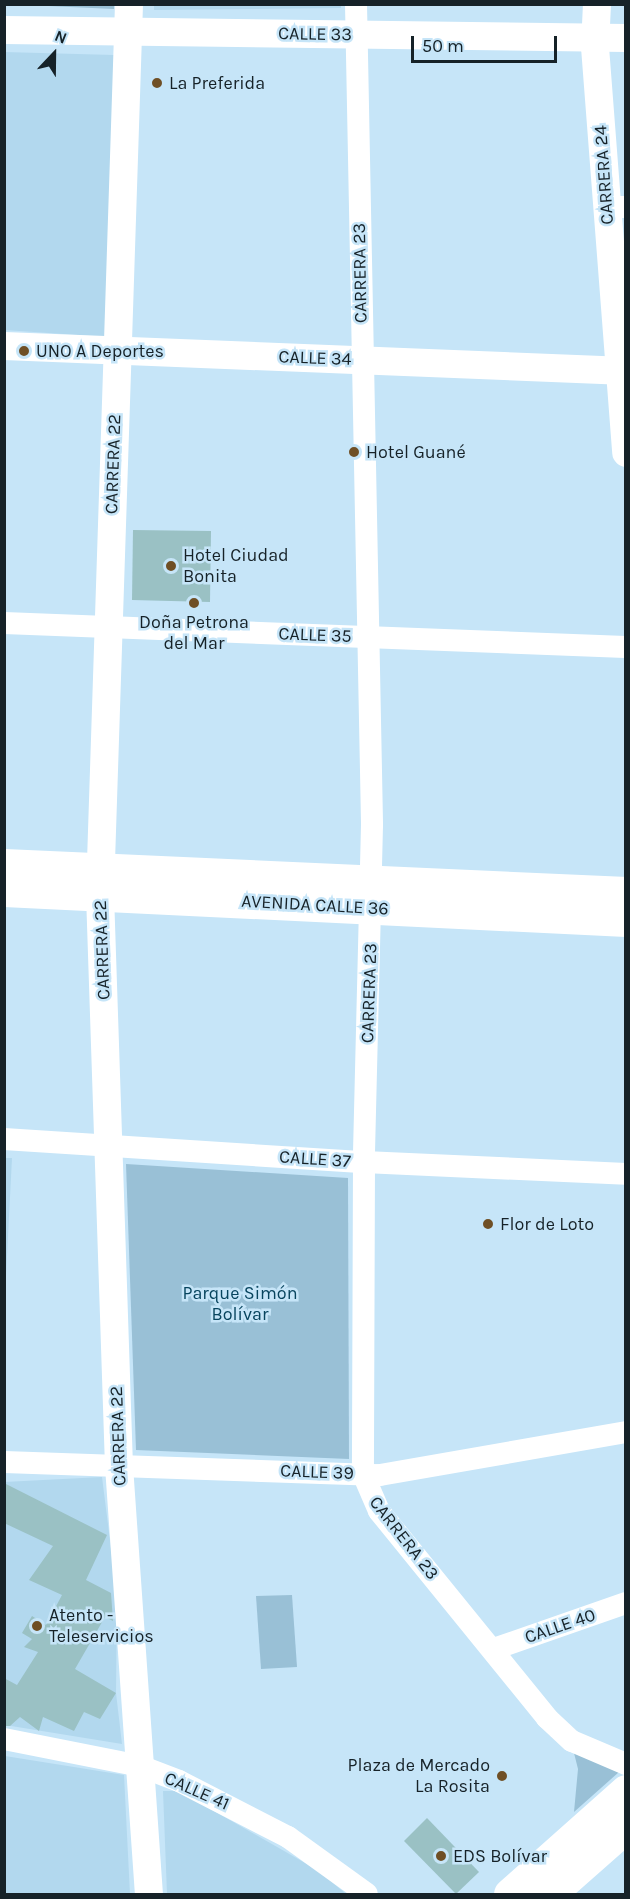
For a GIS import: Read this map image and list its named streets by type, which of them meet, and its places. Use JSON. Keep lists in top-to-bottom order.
{
  "streets": {
    "main road": ["AVENIDA CALLE 36"],
    "street": [
      "CALLE 33",
      "CARRERA 24",
      "CARRERA 23",
      "CALLE 34",
      "CARRERA 22",
      "CALLE 35",
      "CALLE 37",
      "CALLE 39",
      "CALLE 40",
      "CALLE 41"
    ]
  },
  "crossings": [
    ["CALLE 33", "CARRERA 24"],
    ["CALLE 33", "CARRERA 23"],
    ["CALLE 33", "CARRERA 22"],
    ["CARRERA 24", "CALLE 34"],
    ["CARRERA 23", "CALLE 34"],
    ["CARRERA 23", "CALLE 35"],
    ["CARRERA 23", "AVENIDA CALLE 36"],
    ["CARRERA 23", "CALLE 37"],
    ["CARRERA 23", "CALLE 39"],
    ["CARRERA 23", "CALLE 40"],
    ["CALLE 34", "CARRERA 22"],
    ["CARRERA 22", "CALLE 35"],
    ["CARRERA 22", "AVENIDA CALLE 36"],
    ["CARRERA 22", "CALLE 37"],
    ["CARRERA 22", "CALLE 39"],
    ["CARRERA 22", "CALLE 41"]
  ],
  "parks": ["Parque Simón Bolívar"],
  "places": [
    "La Preferida",
    "UNO A Deportes",
    "Hotel Guané",
    "Hotel Ciudad Bonita",
    "Doña Petrona del Mar",
    "Flor de Loto",
    "Atento - Teleservicios",
    "Plaza de Mercado La Rosita",
    "EDS Bolívar"
  ],
  "scale_bar": "50 m",
  "north": "top"
}
